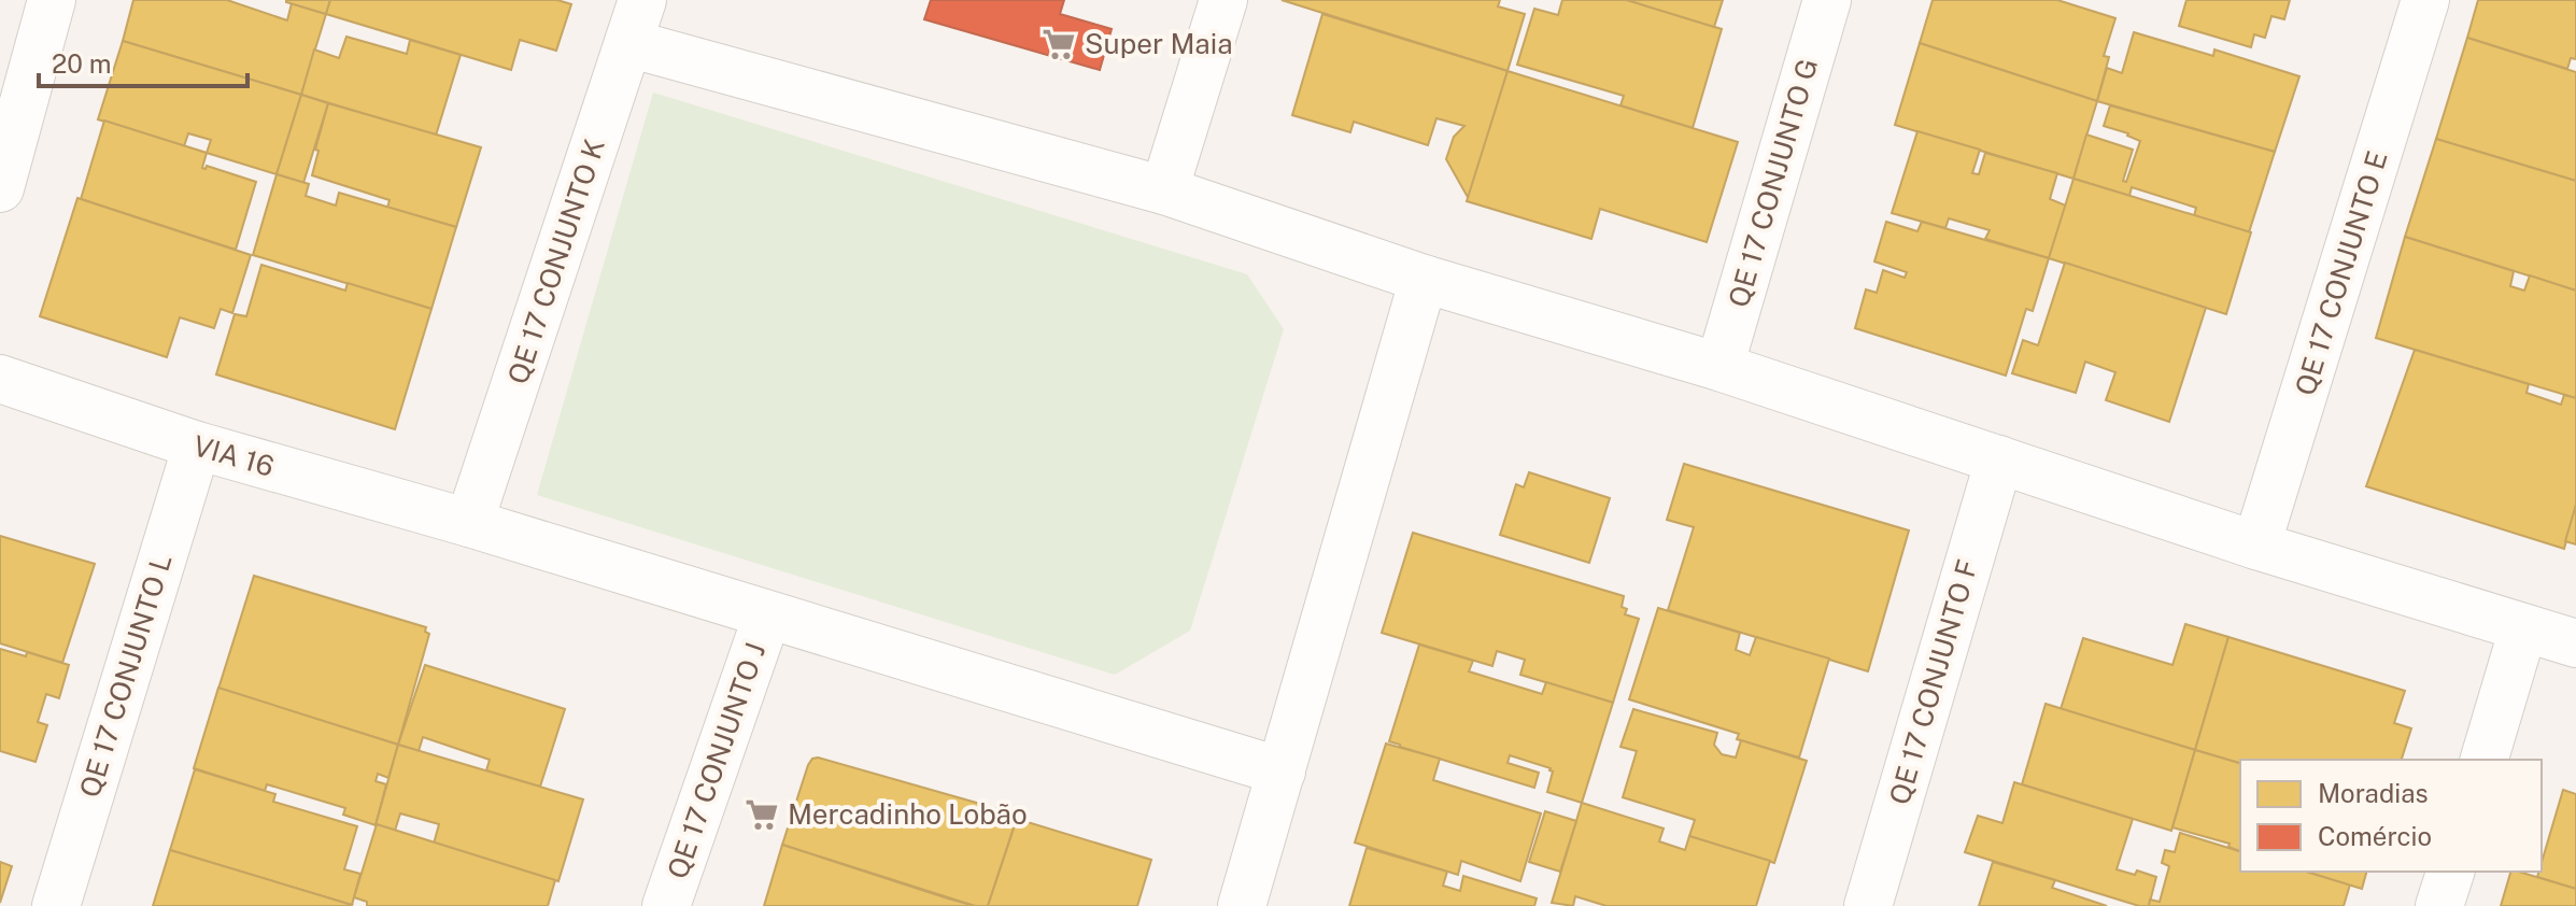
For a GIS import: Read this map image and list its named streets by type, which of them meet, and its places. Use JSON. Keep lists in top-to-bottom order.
{
  "streets": {
    "street": [
      "QE 17 CONJUNTO G",
      "QE 17 CONJUNTO K",
      "QE 17 CONJUNTO E",
      "VIA 16",
      "QE 17 CONJUNTO L",
      "QE 17 CONJUNTO F",
      "QE 17 CONJUNTO J"
    ]
  },
  "crossings": [
    ["QE 17 CONJUNTO K", "VIA 16"],
    ["VIA 16", "QE 17 CONJUNTO L"],
    ["VIA 16", "QE 17 CONJUNTO J"]
  ],
  "places": {
    "supermarket": ["Super Maia", "Mercadinho Lobão"]
  },
  "legend": ["Moradias", "Comércio"],
  "scale_bar": "20 m"
}
